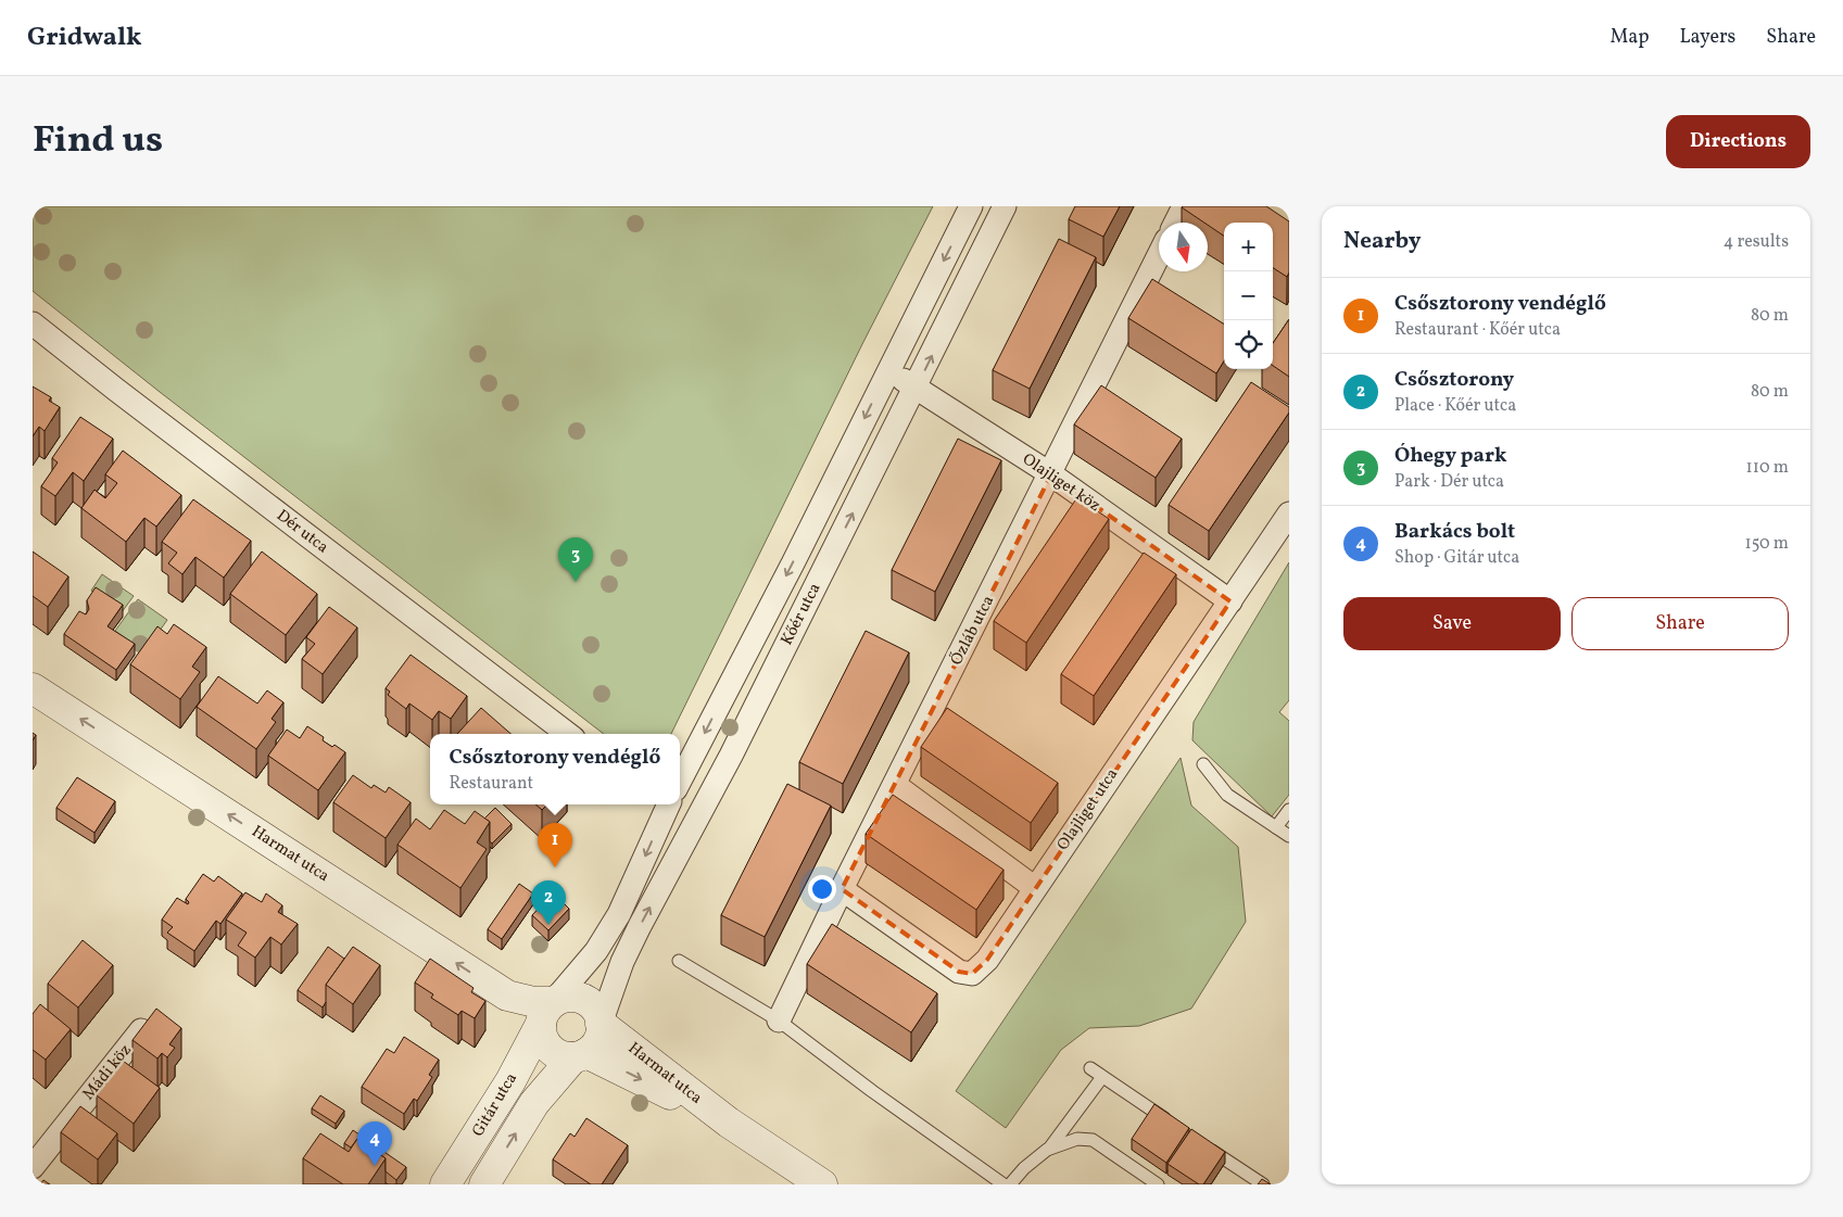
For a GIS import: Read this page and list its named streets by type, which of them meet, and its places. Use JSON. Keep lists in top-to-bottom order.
{
  "streets": {
    "street": [
      "Olajliget köz",
      "Dér utca",
      "Kőér utca",
      "Őzláb utca",
      "Olajliget utca",
      "Harmat utca",
      "Mádi köz",
      "Gitár utca"
    ]
  },
  "crossings": [
    ["Olajliget köz", "Kőér utca"],
    ["Olajliget köz", "Őzláb utca"],
    ["Olajliget köz", "Olajliget utca"],
    ["Kőér utca", "Harmat utca"],
    ["Kőér utca", "Gitár utca"],
    ["Őzláb utca", "Olajliget utca"],
    ["Harmat utca", "Gitár utca"]
  ],
  "north": "bottom",
  "page": {
    "header": "Gridwalk",
    "nav": ["Map", "Layers", "Share"],
    "title": "Find us",
    "buttons": [
      "Directions",
      ["Save", "Share"]
    ],
    "heading": ["Nearby", "4 results"],
    "map_buttons": ["+", "−"],
    "list": [
      {
        "mark": "1",
        "name": "Csősztorony vendéglő",
        "note": "Restaurant · Kőér utca",
        "value": "80 m"
      },
      {
        "mark": "2",
        "name": "Csősztorony",
        "note": "Place · Kőér utca",
        "value": "80 m"
      },
      {
        "mark": "3",
        "name": "Óhegy park",
        "note": "Park · Dér utca",
        "value": "110 m"
      },
      {
        "mark": "4",
        "name": "Barkács bolt",
        "note": "Shop · Gitár utca",
        "value": "150 m"
      }
    ],
    "pins": [
      "3",
      "1",
      "2",
      "4"
    ],
    "popup": ["Csősztorony vendéglő", "Restaurant"]
  }
}
